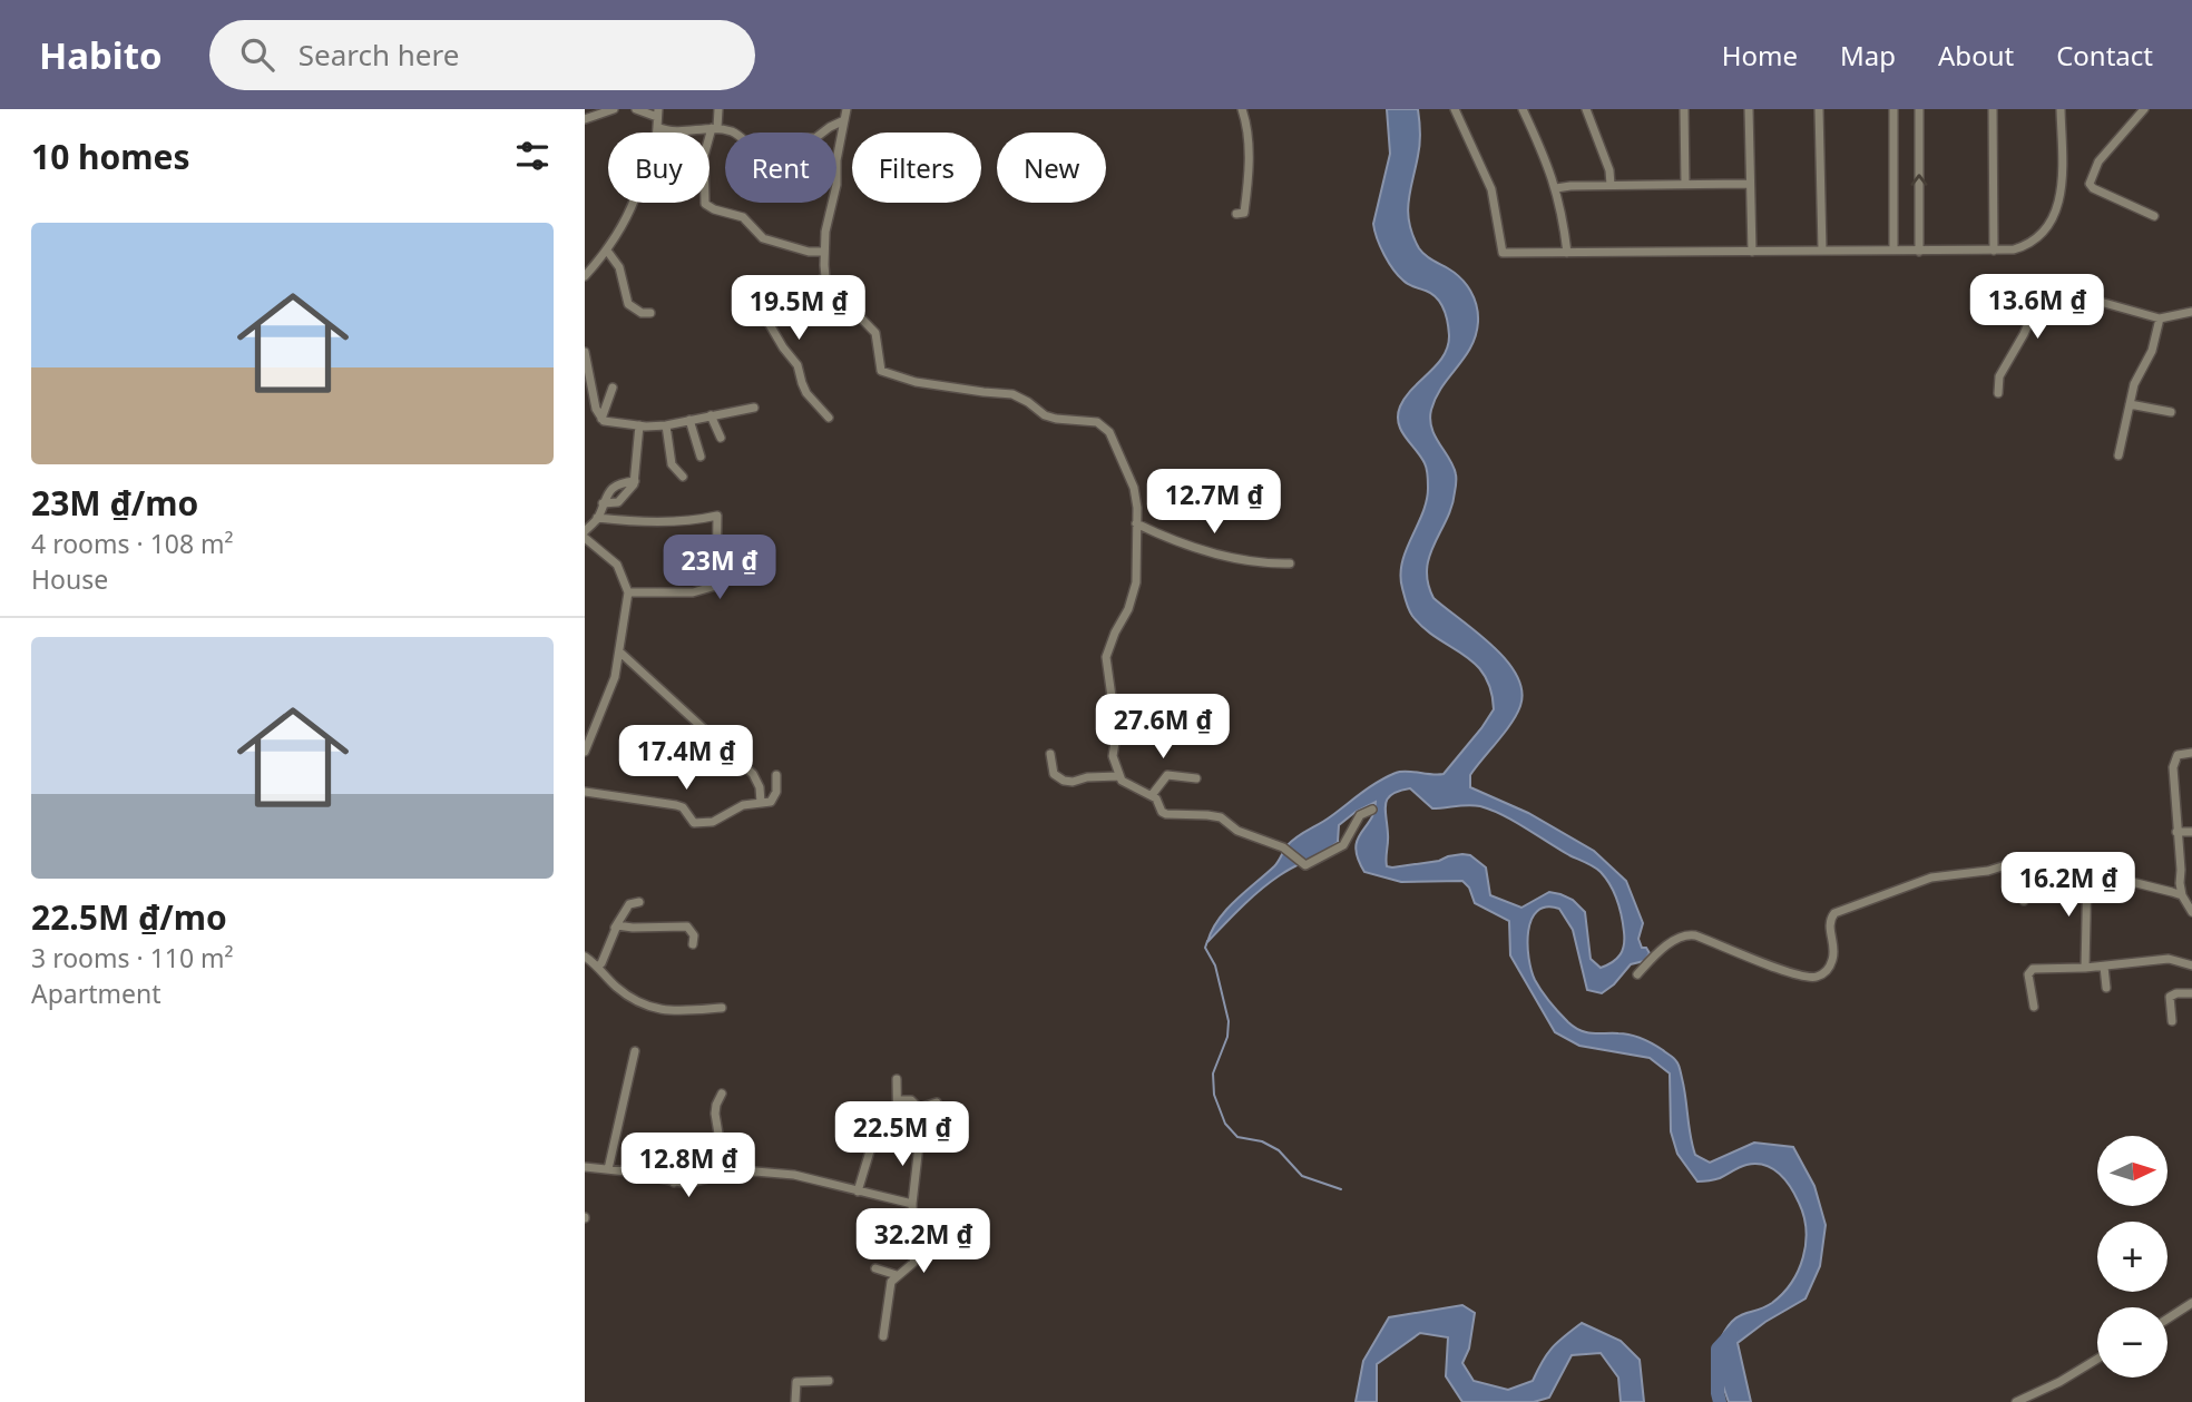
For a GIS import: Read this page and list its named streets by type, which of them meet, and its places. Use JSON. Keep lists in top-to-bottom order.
{
  "north": "right",
  "page": {
    "header": "Habito",
    "search": "Search here",
    "nav": [
      "Home",
      "Map",
      "About",
      "Contact"
    ],
    "heading": "10 homes",
    "chip": [
      "Buy",
      "Rent",
      "Filters",
      "New"
    ],
    "list": [
      {
        "name": "23M ₫/mo",
        "note": "4 rooms · 108 m² · House"
      },
      {
        "name": "22.5M ₫/mo",
        "note": "3 rooms · 110 m² · Apartment"
      }
    ],
    "price": [
      "13.6M ₫",
      "19.5M ₫",
      "12.7M ₫",
      "23M ₫",
      "27.6M ₫",
      "17.4M ₫",
      "16.2M ₫",
      "22.5M ₫",
      "12.8M ₫",
      "32.2M ₫"
    ],
    "map_buttons": ["+", "−"]
  }
}
